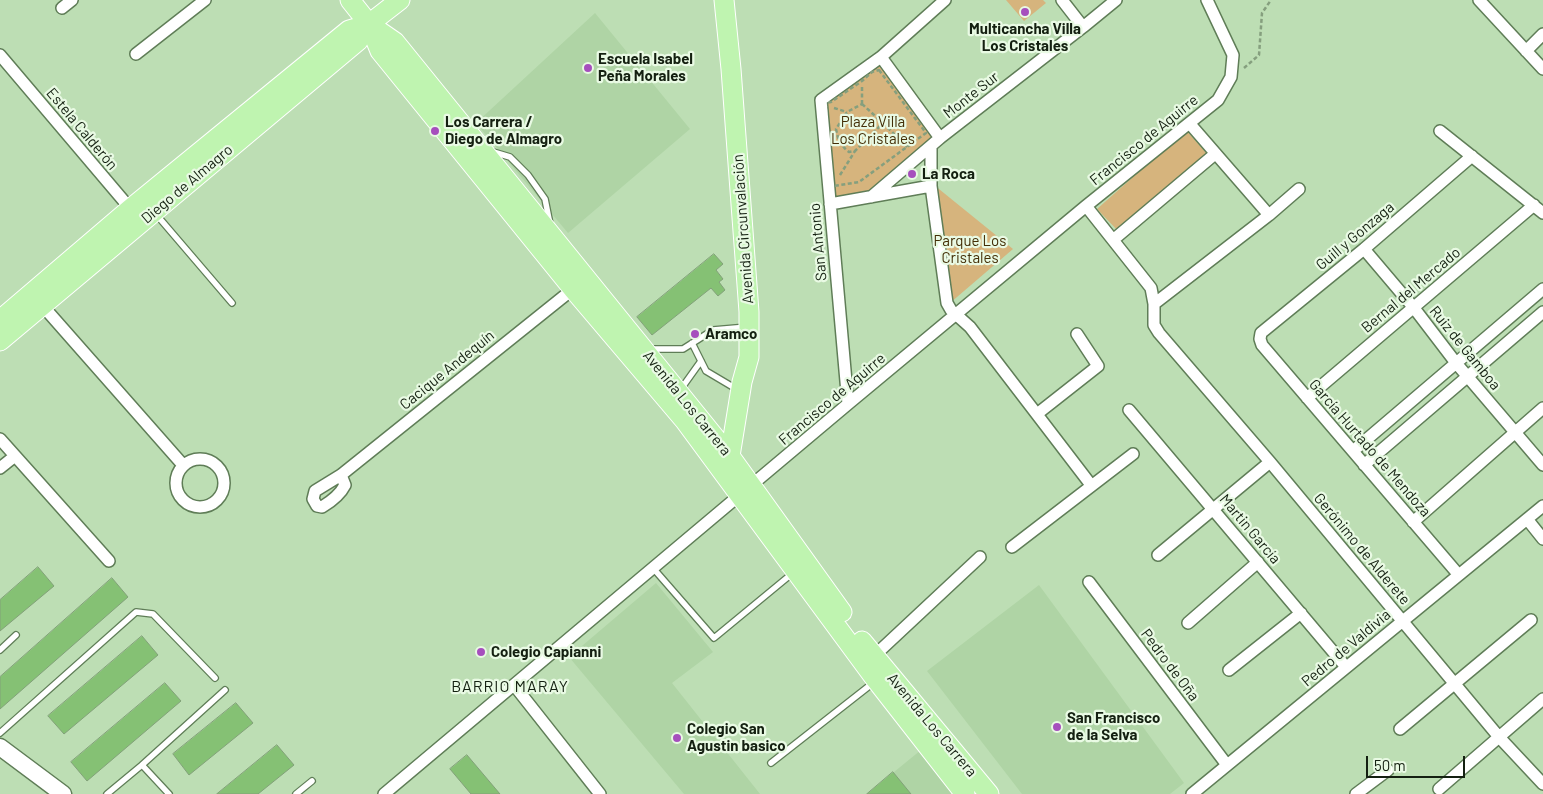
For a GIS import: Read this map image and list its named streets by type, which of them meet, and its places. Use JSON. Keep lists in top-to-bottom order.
{
  "streets": {
    "main road": ["Diego de Almagro", "Avenida Circunvalación", "Avenida Los Carrera"],
    "street": [
      "Monte Sur",
      "Estela Calderón",
      "Francisco de Aguirre",
      "Guill y Gonzaga",
      "San Antonio",
      "Bernal del Mercado",
      "Ruiz de Gamboa",
      "Cacique Andequín",
      "García Hurtado de Mendoza",
      "Martin García",
      "Gerónimo de Alderete",
      "Pedro de Valdivia",
      "Pedro de Oña"
    ]
  },
  "crossings": [
    ["Estela Calderón", "Diego de Almagro"],
    ["Francisco de Aguirre", "San Antonio"],
    ["Francisco de Aguirre", "Avenida Los Carrera"],
    ["Diego de Almagro", "Avenida Los Carrera"],
    ["Avenida Circunvalación", "Avenida Los Carrera"],
    ["Guill y Gonzaga", "Ruiz de Gamboa"],
    ["Guill y Gonzaga", "García Hurtado de Mendoza"],
    ["Bernal del Mercado", "Ruiz de Gamboa"],
    ["Bernal del Mercado", "García Hurtado de Mendoza"],
    ["Cacique Andequín", "Avenida Los Carrera"],
    ["García Hurtado de Mendoza", "Pedro de Valdivia"],
    ["Martin García", "Pedro de Valdivia"],
    ["Gerónimo de Alderete", "Pedro de Valdivia"],
    ["Pedro de Valdivia", "Pedro de Oña"]
  ],
  "districts": ["BARRIO MARAY"],
  "parks": ["Plaza Villa Los Cristales", "Parque Los Cristales"],
  "places": [
    "Multicancha Villa Los Cristales",
    "Escuela Isabel Peña Morales",
    "Los Carrera / Diego de Almagro",
    "La Roca",
    "Aramco",
    "Colegio Capianni",
    "San Francisco de la Selva",
    "Colegio San Agustin basico"
  ],
  "scale_bar": "50 m"
}
